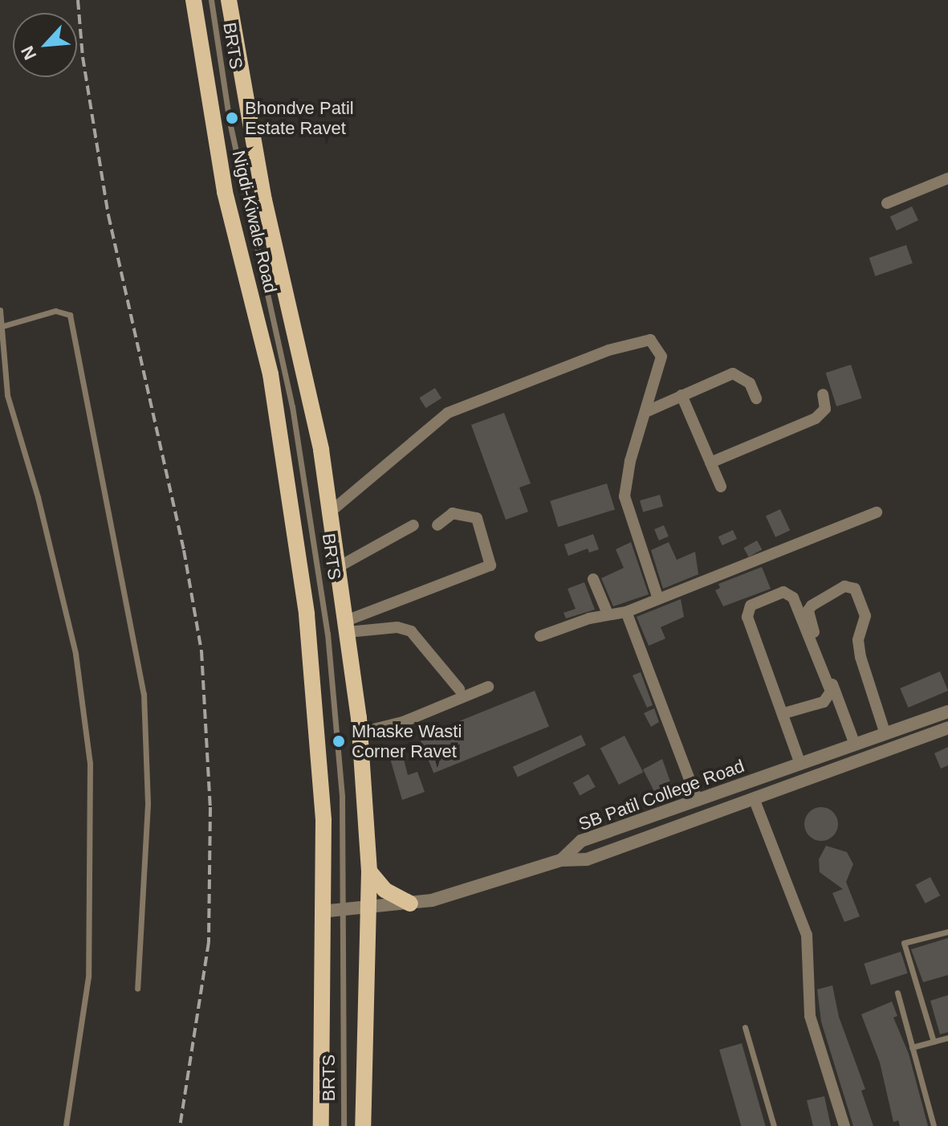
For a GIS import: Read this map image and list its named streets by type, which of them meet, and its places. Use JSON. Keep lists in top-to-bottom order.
{
  "streets": {
    "main road": ["Nigdi-Kiwale Road"],
    "street": ["SB Patil College Road"],
    "lane": ["BRTS"]
  },
  "places": ["Bhondve Patil Estate Ravet", "Mhaske Wasti Corner Ravet"],
  "north": "bottom left"
}
